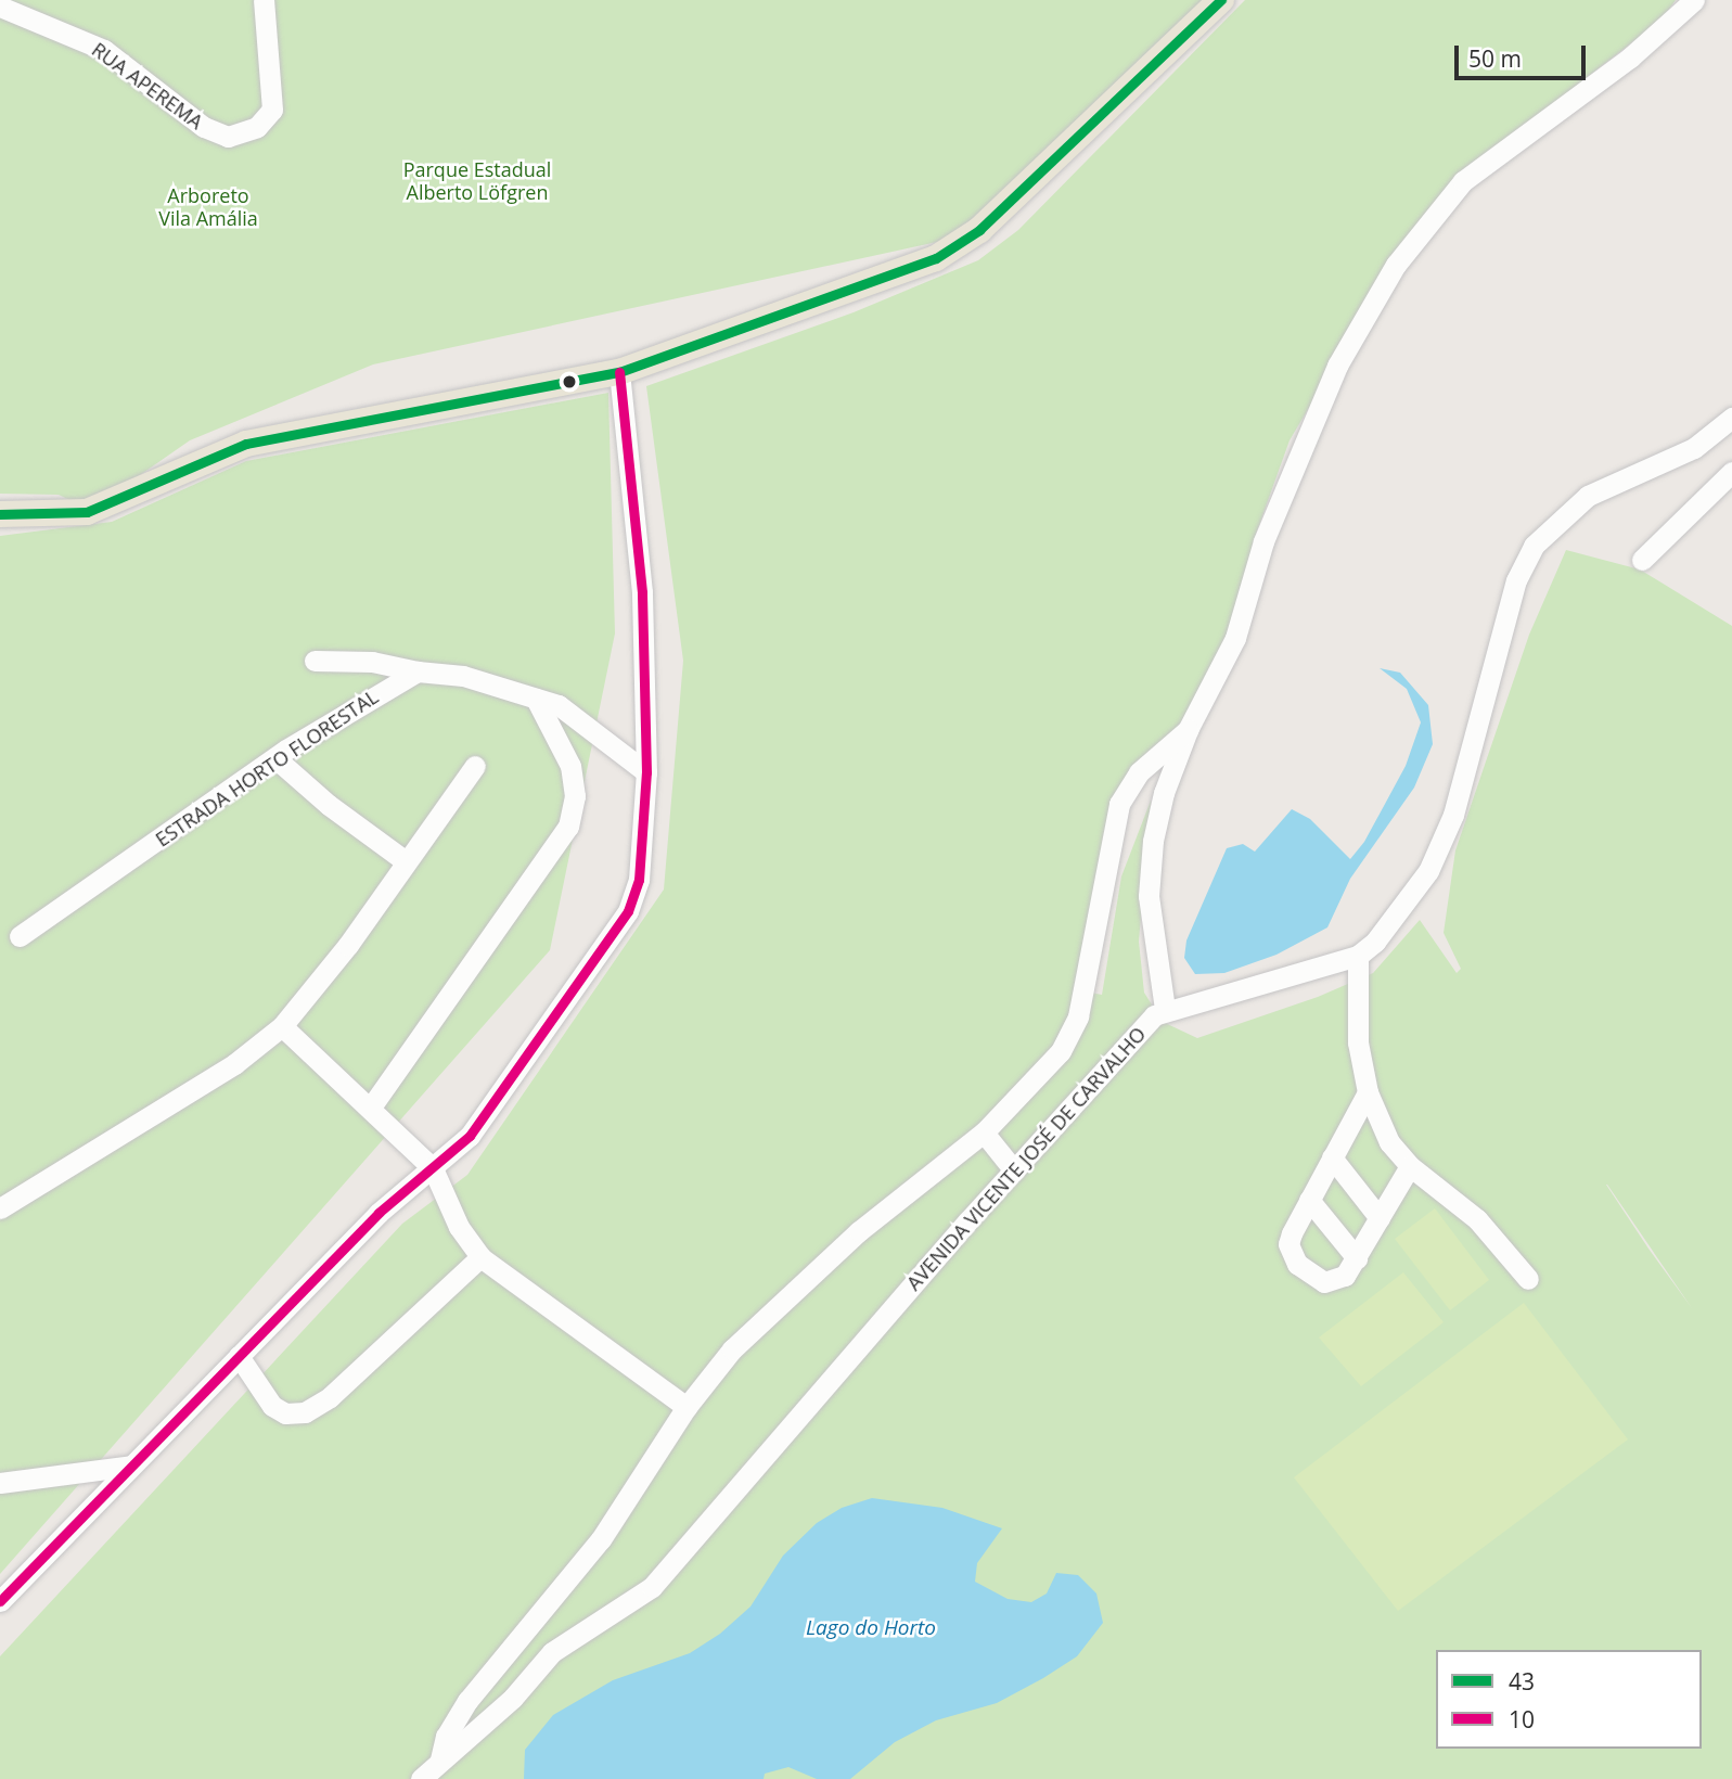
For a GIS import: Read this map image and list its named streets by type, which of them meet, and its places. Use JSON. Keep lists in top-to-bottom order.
{
  "streets": {
    "street": ["RUA APEREMA", "ESTRADA HORTO FLORESTAL", "AVENIDA VICENTE JOSÉ DE CARVALHO"]
  },
  "water": ["Lago do Horto"],
  "parks": ["Parque Estadual Alberto Löfgren", "Arboreto Vila Amália"],
  "lines": ["transit line 43", "transit line 10"],
  "legend": ["43", "10"],
  "scale_bar": "50 m"
}
